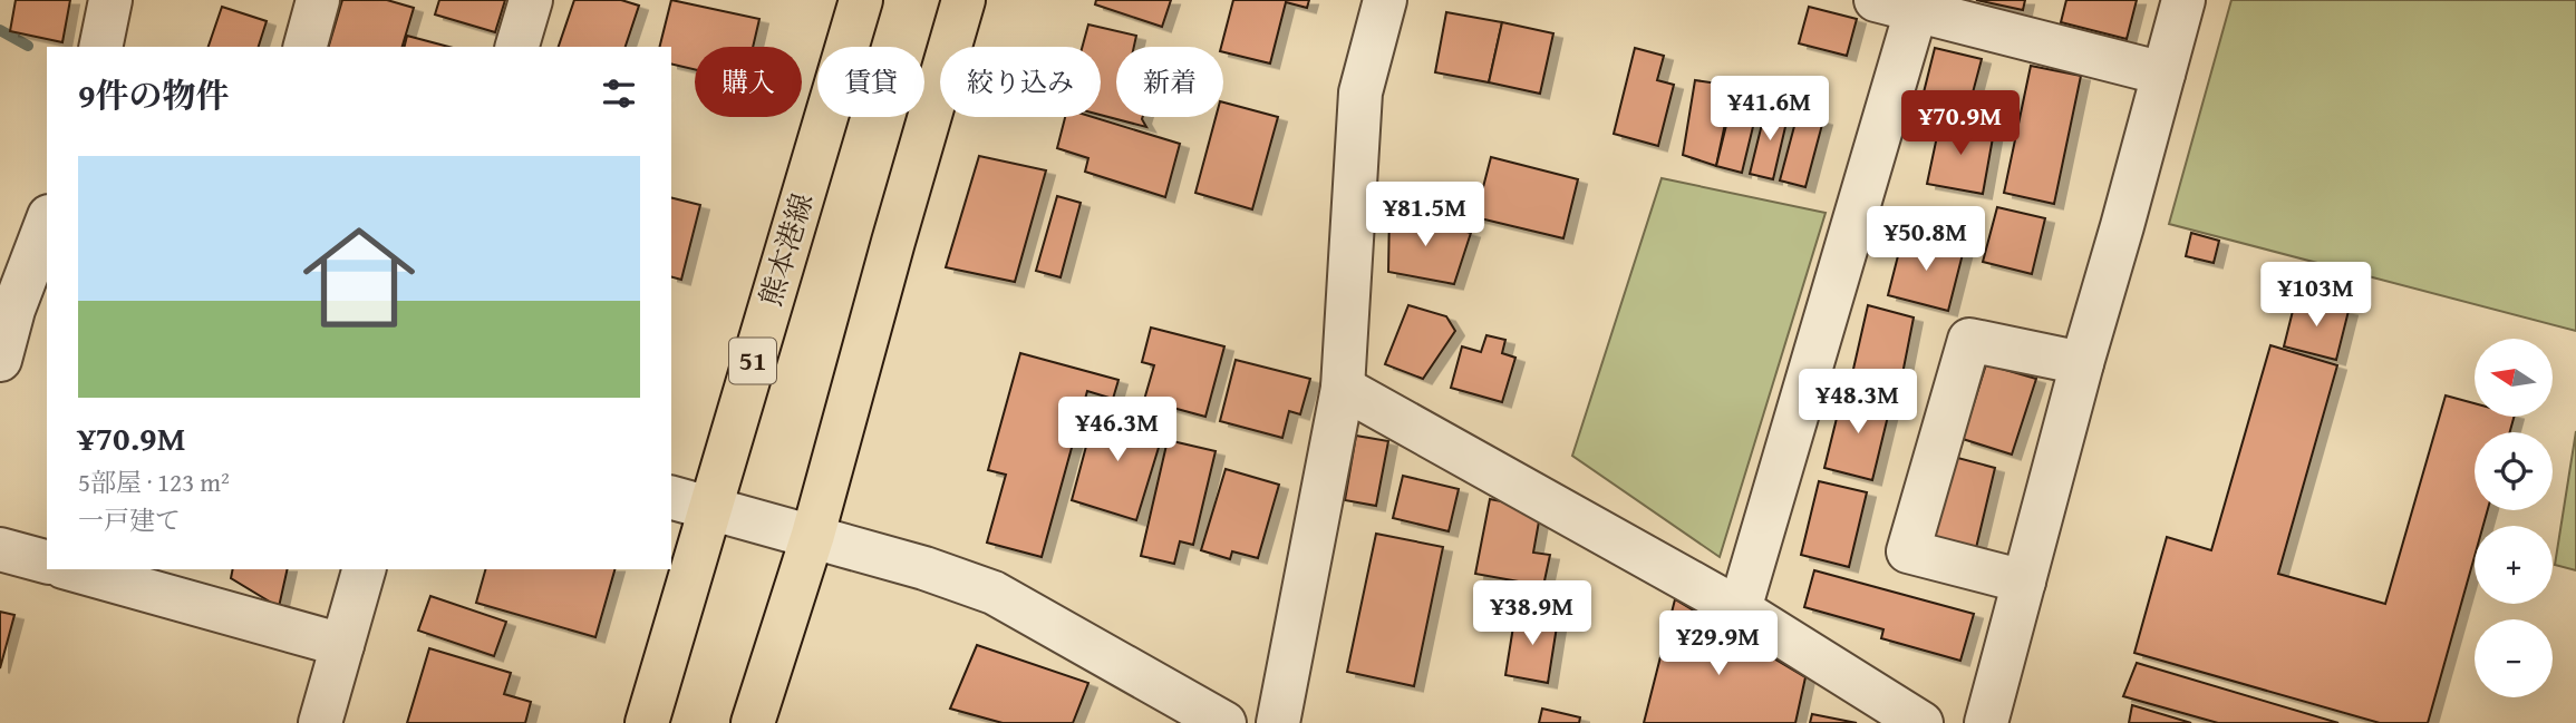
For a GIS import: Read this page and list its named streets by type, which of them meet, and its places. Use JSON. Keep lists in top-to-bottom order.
{
  "streets": {
    "main road": ["熊本港線", "51"]
  },
  "north": "left",
  "page": {
    "chip": [
      "購入",
      "賃貸",
      "絞り込み",
      "新着"
    ],
    "heading": "9件の物件",
    "price": [
      "¥41.6M",
      "¥70.9M",
      "¥81.5M",
      "¥50.8M",
      "¥103M",
      "¥48.3M",
      "¥46.3M",
      "¥38.9M",
      "¥29.9M"
    ],
    "list": [
      {
        "name": "¥70.9M",
        "note": "5部屋 · 123 m² · 一戸建て"
      }
    ],
    "map_buttons": ["+", "−"]
  }
}
